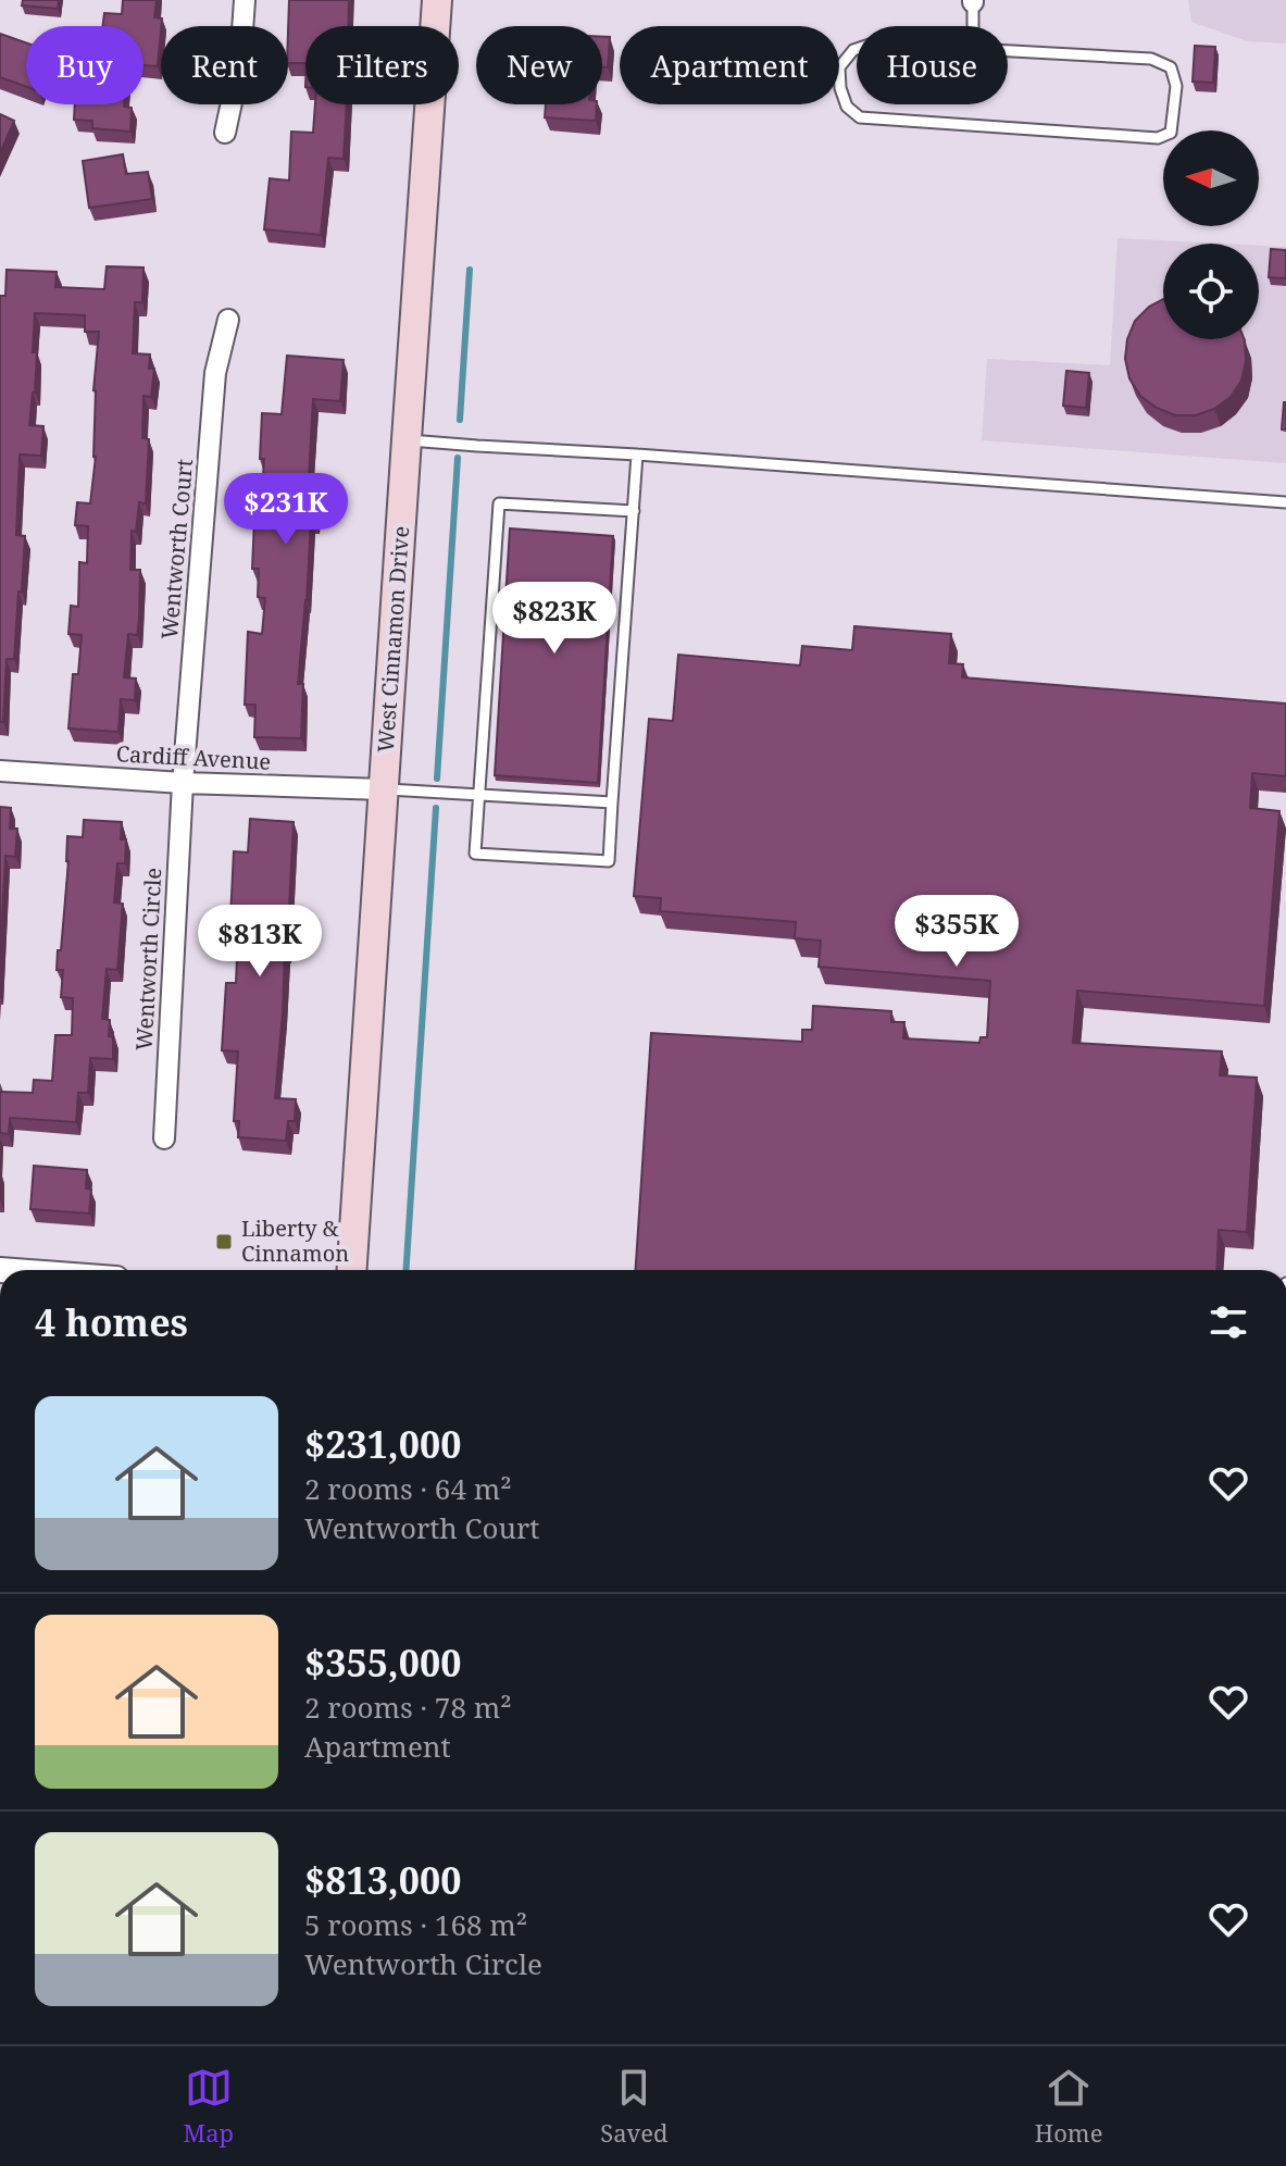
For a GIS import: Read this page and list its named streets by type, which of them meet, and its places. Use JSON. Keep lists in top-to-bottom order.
{
  "streets": {
    "main road": ["West Cinnamon Drive"],
    "street": ["Wentworth Court", "Cardiff Avenue", "Wentworth Circle"]
  },
  "crossings": [
    ["Wentworth Court", "Cardiff Avenue"],
    ["Wentworth Court", "Wentworth Circle"],
    ["West Cinnamon Drive", "Cardiff Avenue"],
    ["Cardiff Avenue", "Wentworth Circle"]
  ],
  "places": {
    "transit": ["Liberty & Cinnamon"]
  },
  "north": "left",
  "page": {
    "chip": [
      "Buy",
      "Rent",
      "Filters",
      "New",
      "Apartment",
      "House"
    ],
    "price": [
      "$231K",
      "$823K",
      "$355K",
      "$813K"
    ],
    "heading": "4 homes",
    "list": [
      {
        "name": "$231,000",
        "note": "2 rooms · 64 m² · Wentworth Court"
      },
      {
        "name": "$355,000",
        "note": "2 rooms · 78 m² · Apartment"
      },
      {
        "name": "$813,000",
        "note": "5 rooms · 168 m² · Wentworth Circle"
      }
    ],
    "tabs": ["Map", "Saved", "Home"]
  }
}
